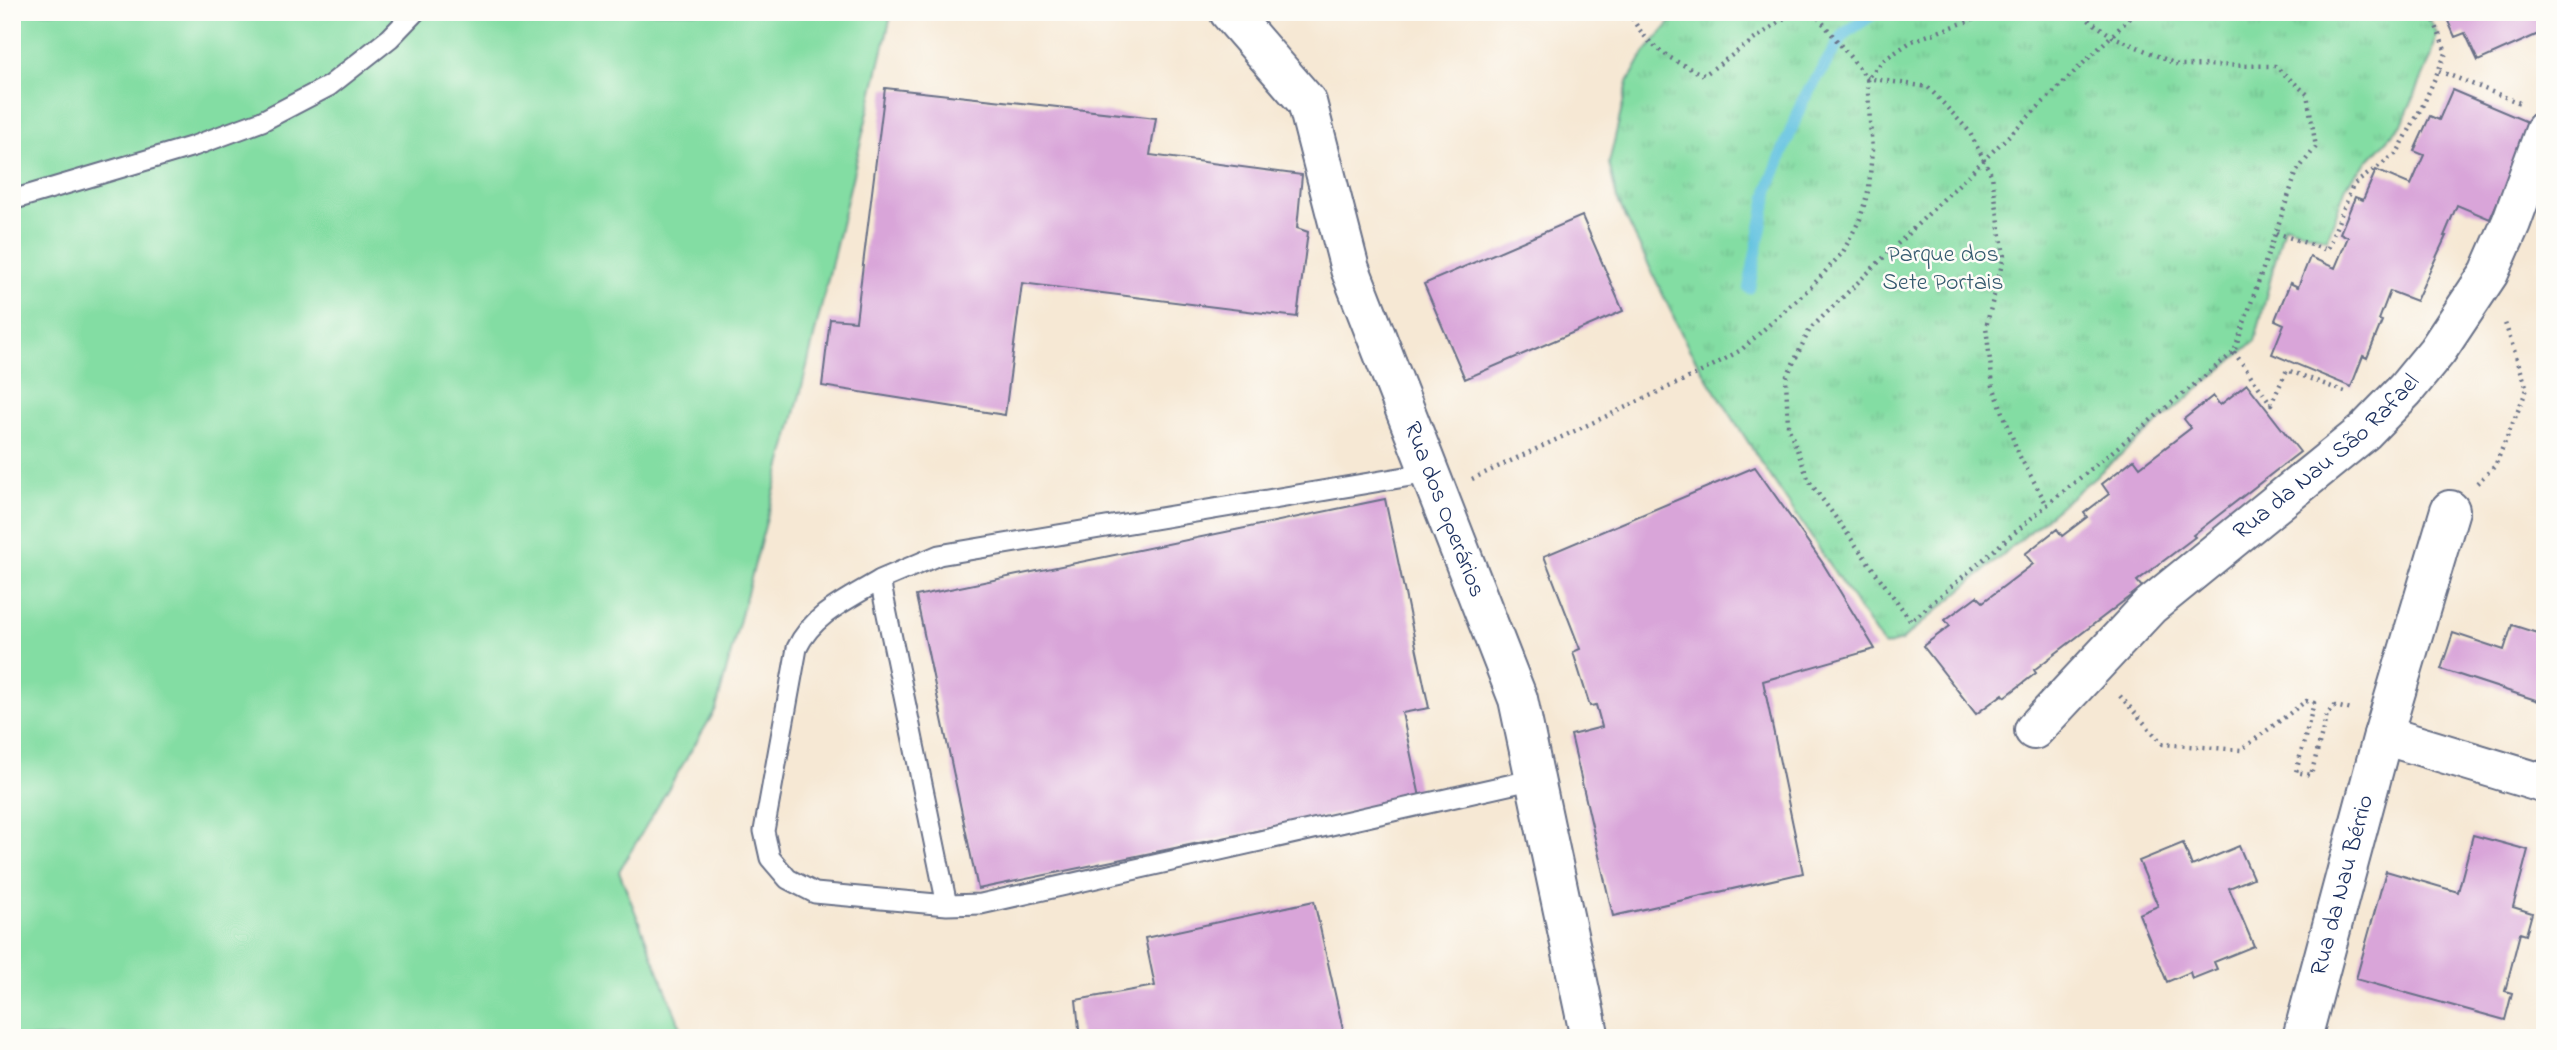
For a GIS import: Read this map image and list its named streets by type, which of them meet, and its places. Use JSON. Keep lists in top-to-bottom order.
{
  "streets": {
    "street": ["Rua da Nau São Rafael", "Rua dos Operários", "Rua da Nau Bérrio"]
  },
  "parks": ["Parque dos Sete Portais"]
}
